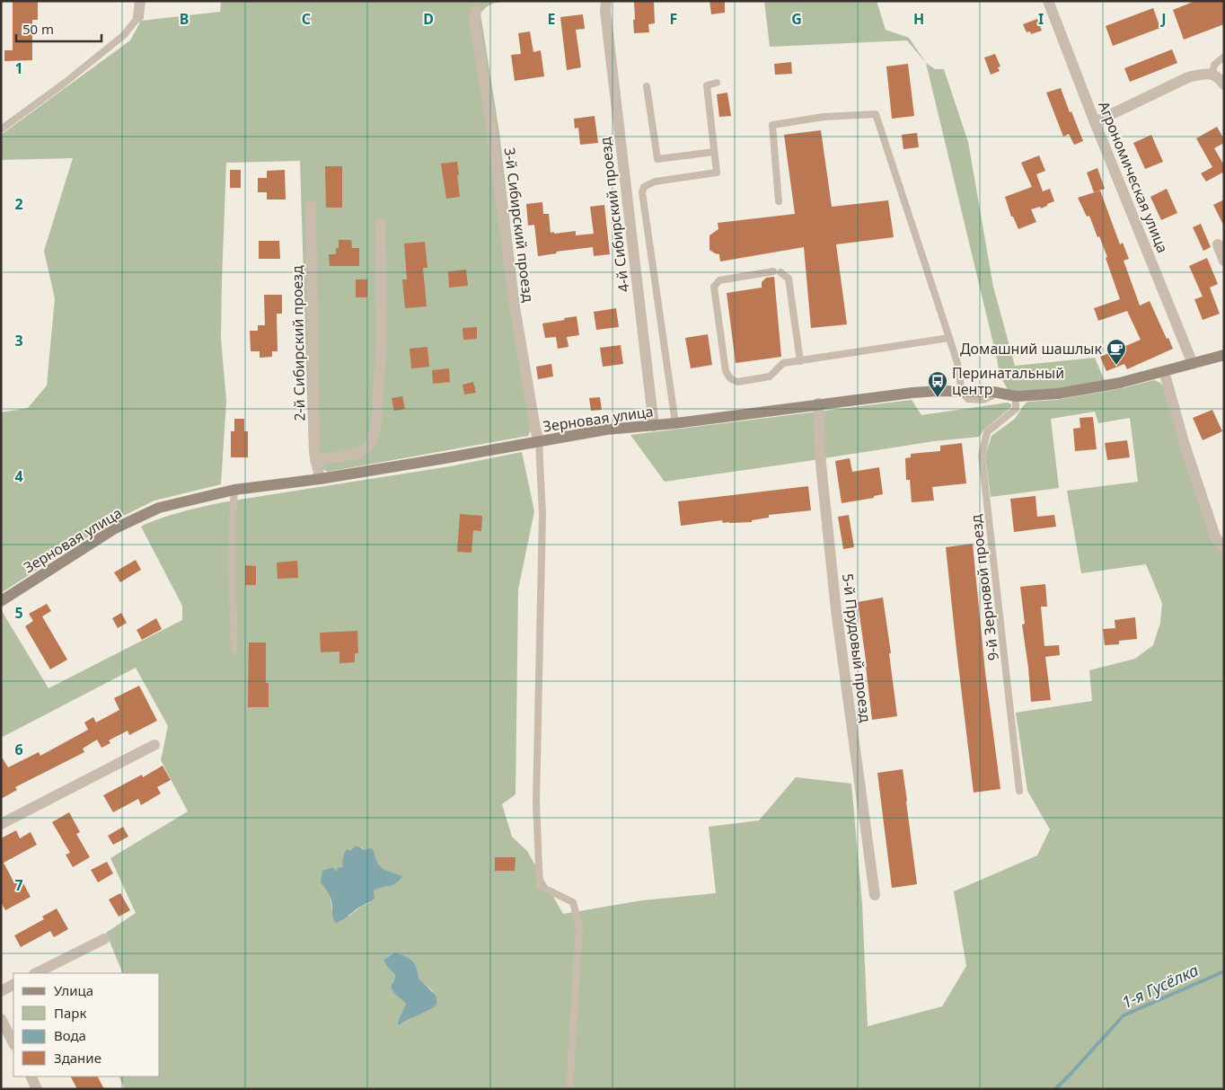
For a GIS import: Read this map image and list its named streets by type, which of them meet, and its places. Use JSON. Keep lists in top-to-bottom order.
{
  "streets": {
    "street": [
      "Агрономическая улица",
      "4-й Сибирский проезд",
      "3-й Сибирский проезд",
      "2-й Сибирский проезд",
      "Зерновая улица",
      "5-й Прудовый проезд"
    ],
    "lane": ["9-й Зерновой проезд"]
  },
  "crossings": [
    ["Агрономическая улица", "Зерновая улица"],
    ["4-й Сибирский проезд", "Зерновая улица"],
    ["3-й Сибирский проезд", "Зерновая улица"],
    ["2-й Сибирский проезд", "Зерновая улица"],
    ["Зерновая улица", "9-й Зерновой проезд"],
    ["Зерновая улица", "5-й Прудовый проезд"]
  ],
  "water": ["1-я Гусёлка"],
  "places": {
    "cafe": ["Домашний шашлык"],
    "bus stop": ["Перинатальный центр"]
  },
  "legend": [
    "Улица",
    "Парк",
    "Вода",
    "Здание"
  ],
  "scale_bar": "50 m",
  "grid": {
    "columns": [
      "B",
      "C",
      "D",
      "E",
      "F",
      "G",
      "H",
      "I",
      "J"
    ],
    "rows": [
      "1",
      "2",
      "3",
      "4",
      "5",
      "6",
      "7"
    ]
  }
}
